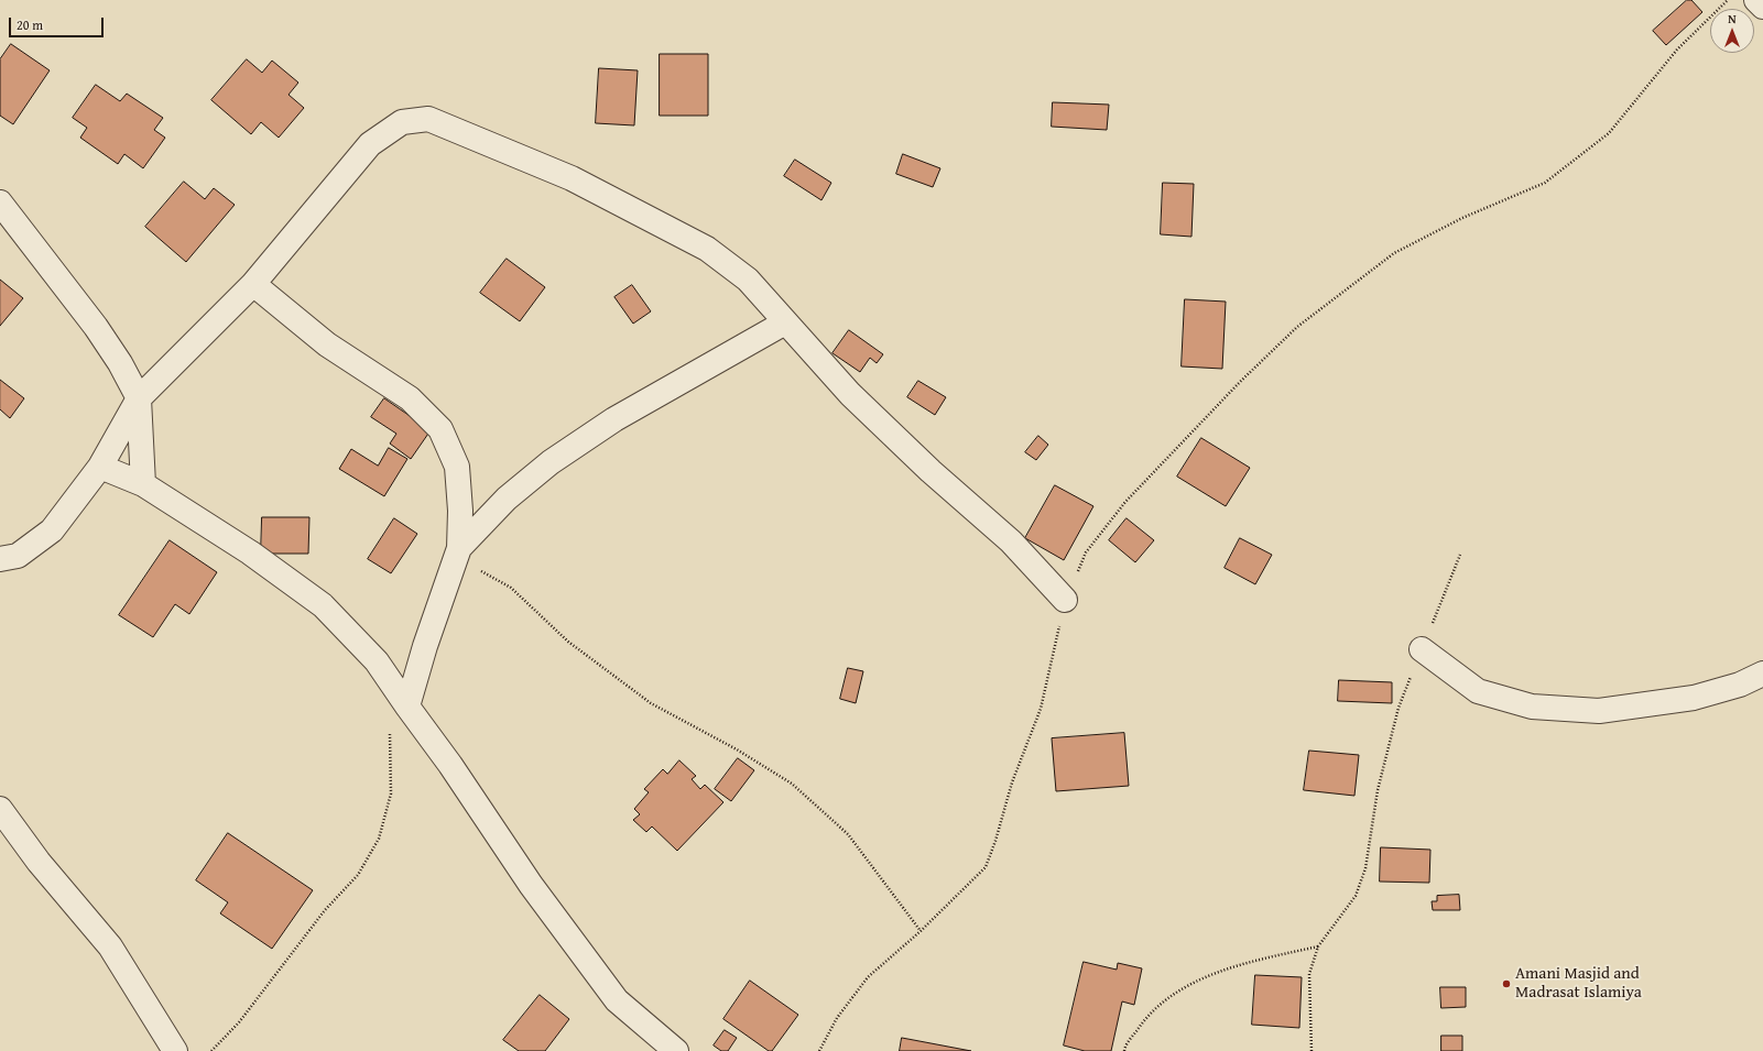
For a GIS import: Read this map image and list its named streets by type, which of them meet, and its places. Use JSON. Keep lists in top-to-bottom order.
{
  "places": ["Amani Masjid and Madrasat Islamiya"],
  "scale_bar": "20 m",
  "north": "top"
}
